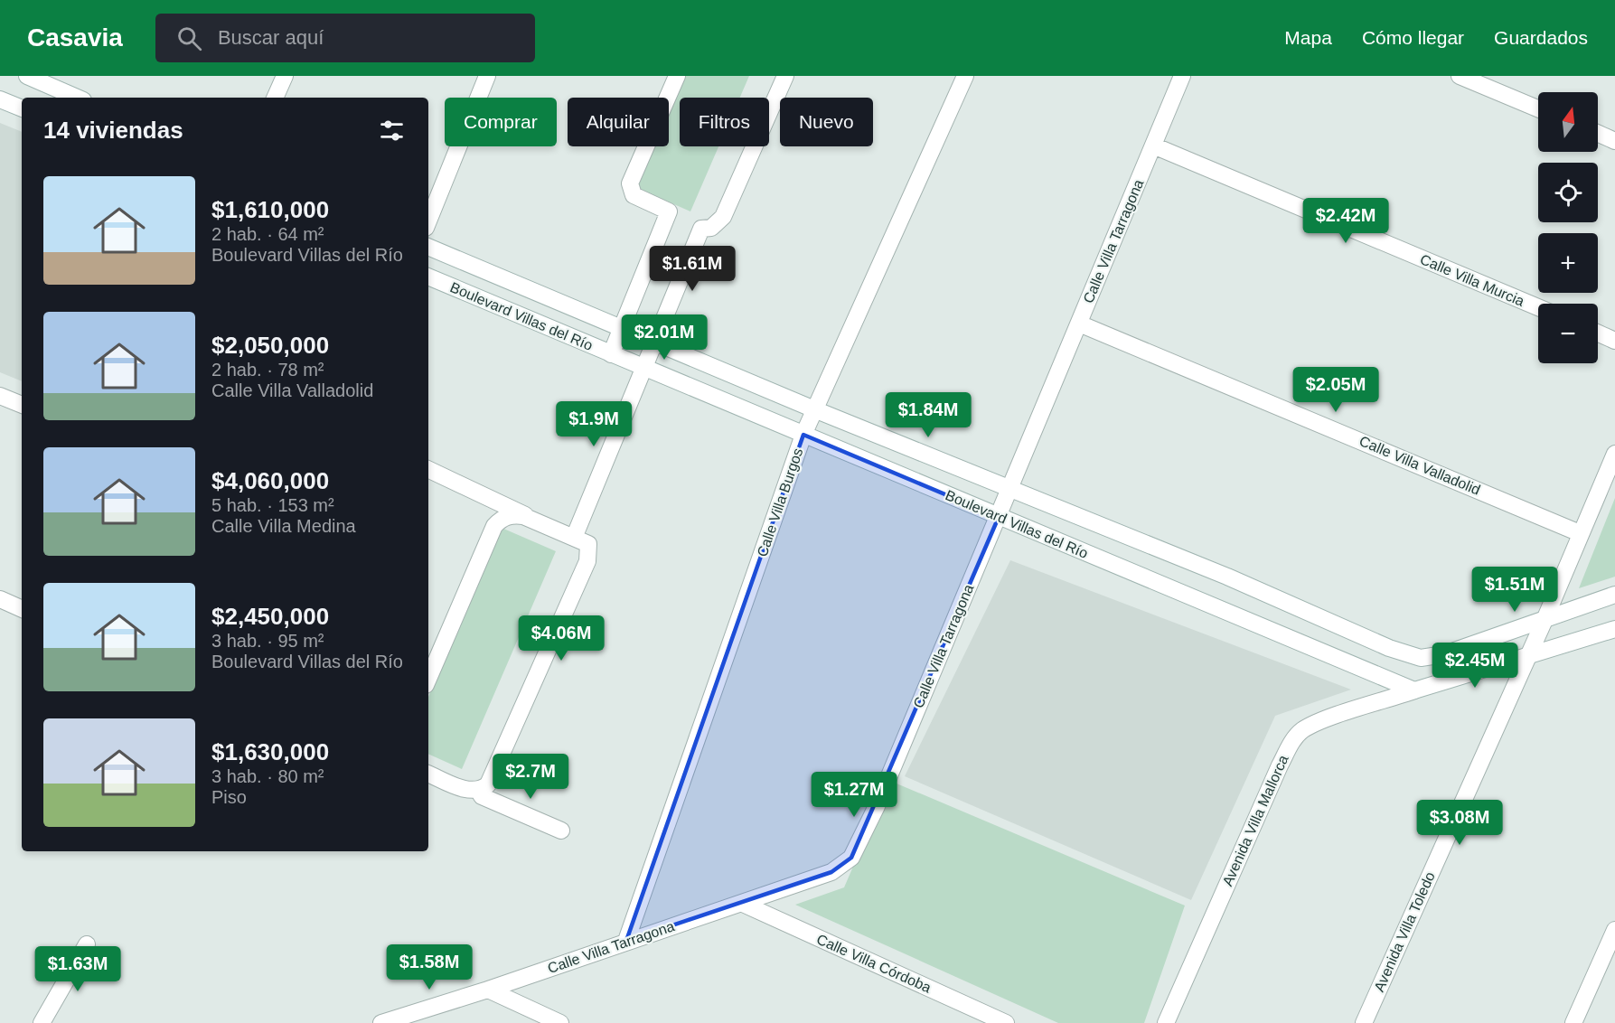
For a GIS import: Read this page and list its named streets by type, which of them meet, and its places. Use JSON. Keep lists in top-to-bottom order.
{
  "streets": {
    "street": [
      "Calle Villa Tarragona",
      "Calle Villa Murcia",
      "Boulevard Villas del Río",
      "Calle Villa Valladolid",
      "Calle Villa Burgos",
      "Avenida Villa Mallorca",
      "Avenida Villa Toledo",
      "Calle Villa Córdoba"
    ]
  },
  "crossings": [
    ["Calle Villa Tarragona", "Calle Villa Murcia"],
    ["Calle Villa Tarragona", "Boulevard Villas del Río"],
    ["Calle Villa Tarragona", "Calle Villa Valladolid"],
    ["Calle Villa Tarragona", "Calle Villa Burgos"],
    ["Calle Villa Tarragona", "Calle Villa Córdoba"],
    ["Boulevard Villas del Río", "Calle Villa Burgos"],
    ["Boulevard Villas del Río", "Avenida Villa Mallorca"],
    ["Boulevard Villas del Río", "Avenida Villa Toledo"],
    ["Calle Villa Valladolid", "Avenida Villa Toledo"]
  ],
  "north": "top",
  "page": {
    "header": "Casavia",
    "search": "Buscar aquí",
    "nav": ["Mapa", "Cómo llegar", "Guardados"],
    "map_buttons": ["+", "−"],
    "chip": [
      "Comprar",
      "Alquilar",
      "Filtros",
      "Nuevo"
    ],
    "heading": "14 viviendas",
    "list": [
      {
        "name": "$1,610,000",
        "note": "2 hab. · 64 m² · Boulevard Villas del Río"
      },
      {
        "name": "$2,050,000",
        "note": "2 hab. · 78 m² · Calle Villa Valladolid"
      },
      {
        "name": "$4,060,000",
        "note": "5 hab. · 153 m² · Calle Villa Medina"
      },
      {
        "name": "$2,450,000",
        "note": "3 hab. · 95 m² · Boulevard Villas del Río"
      },
      {
        "name": "$1,630,000",
        "note": "3 hab. · 80 m² · Piso"
      }
    ],
    "price": [
      "$2.42M",
      "$1.61M",
      "$2.01M",
      "$2.05M",
      "$1.84M",
      "$1.9M",
      "$1.51M",
      "$4.06M",
      "$2.45M",
      "$2.7M",
      "$1.27M",
      "$3.08M",
      "$1.58M",
      "$1.63M"
    ]
  }
}
